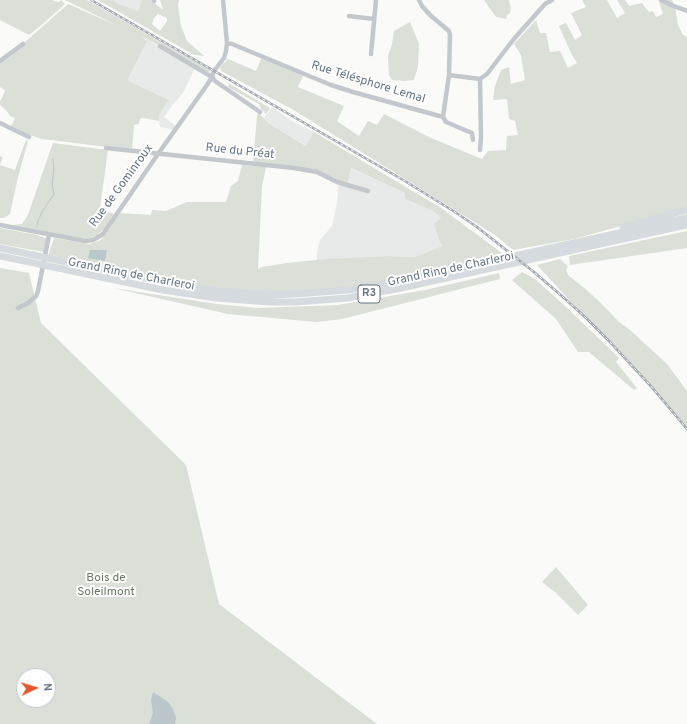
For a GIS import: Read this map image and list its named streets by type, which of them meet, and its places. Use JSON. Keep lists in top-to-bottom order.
{
  "streets": {
    "highway": ["Grand Ring de Charleroi", "R3"],
    "street": ["Rue Télésphore Lemal", "Rue du Préat", "Rue de Gominroux"]
  },
  "crossings": [
    ["Rue Télésphore Lemal", "Rue de Gominroux"],
    ["Rue du Préat", "Rue de Gominroux"]
  ],
  "parks": ["Bois de Soleilmont"],
  "north": "right"
}
